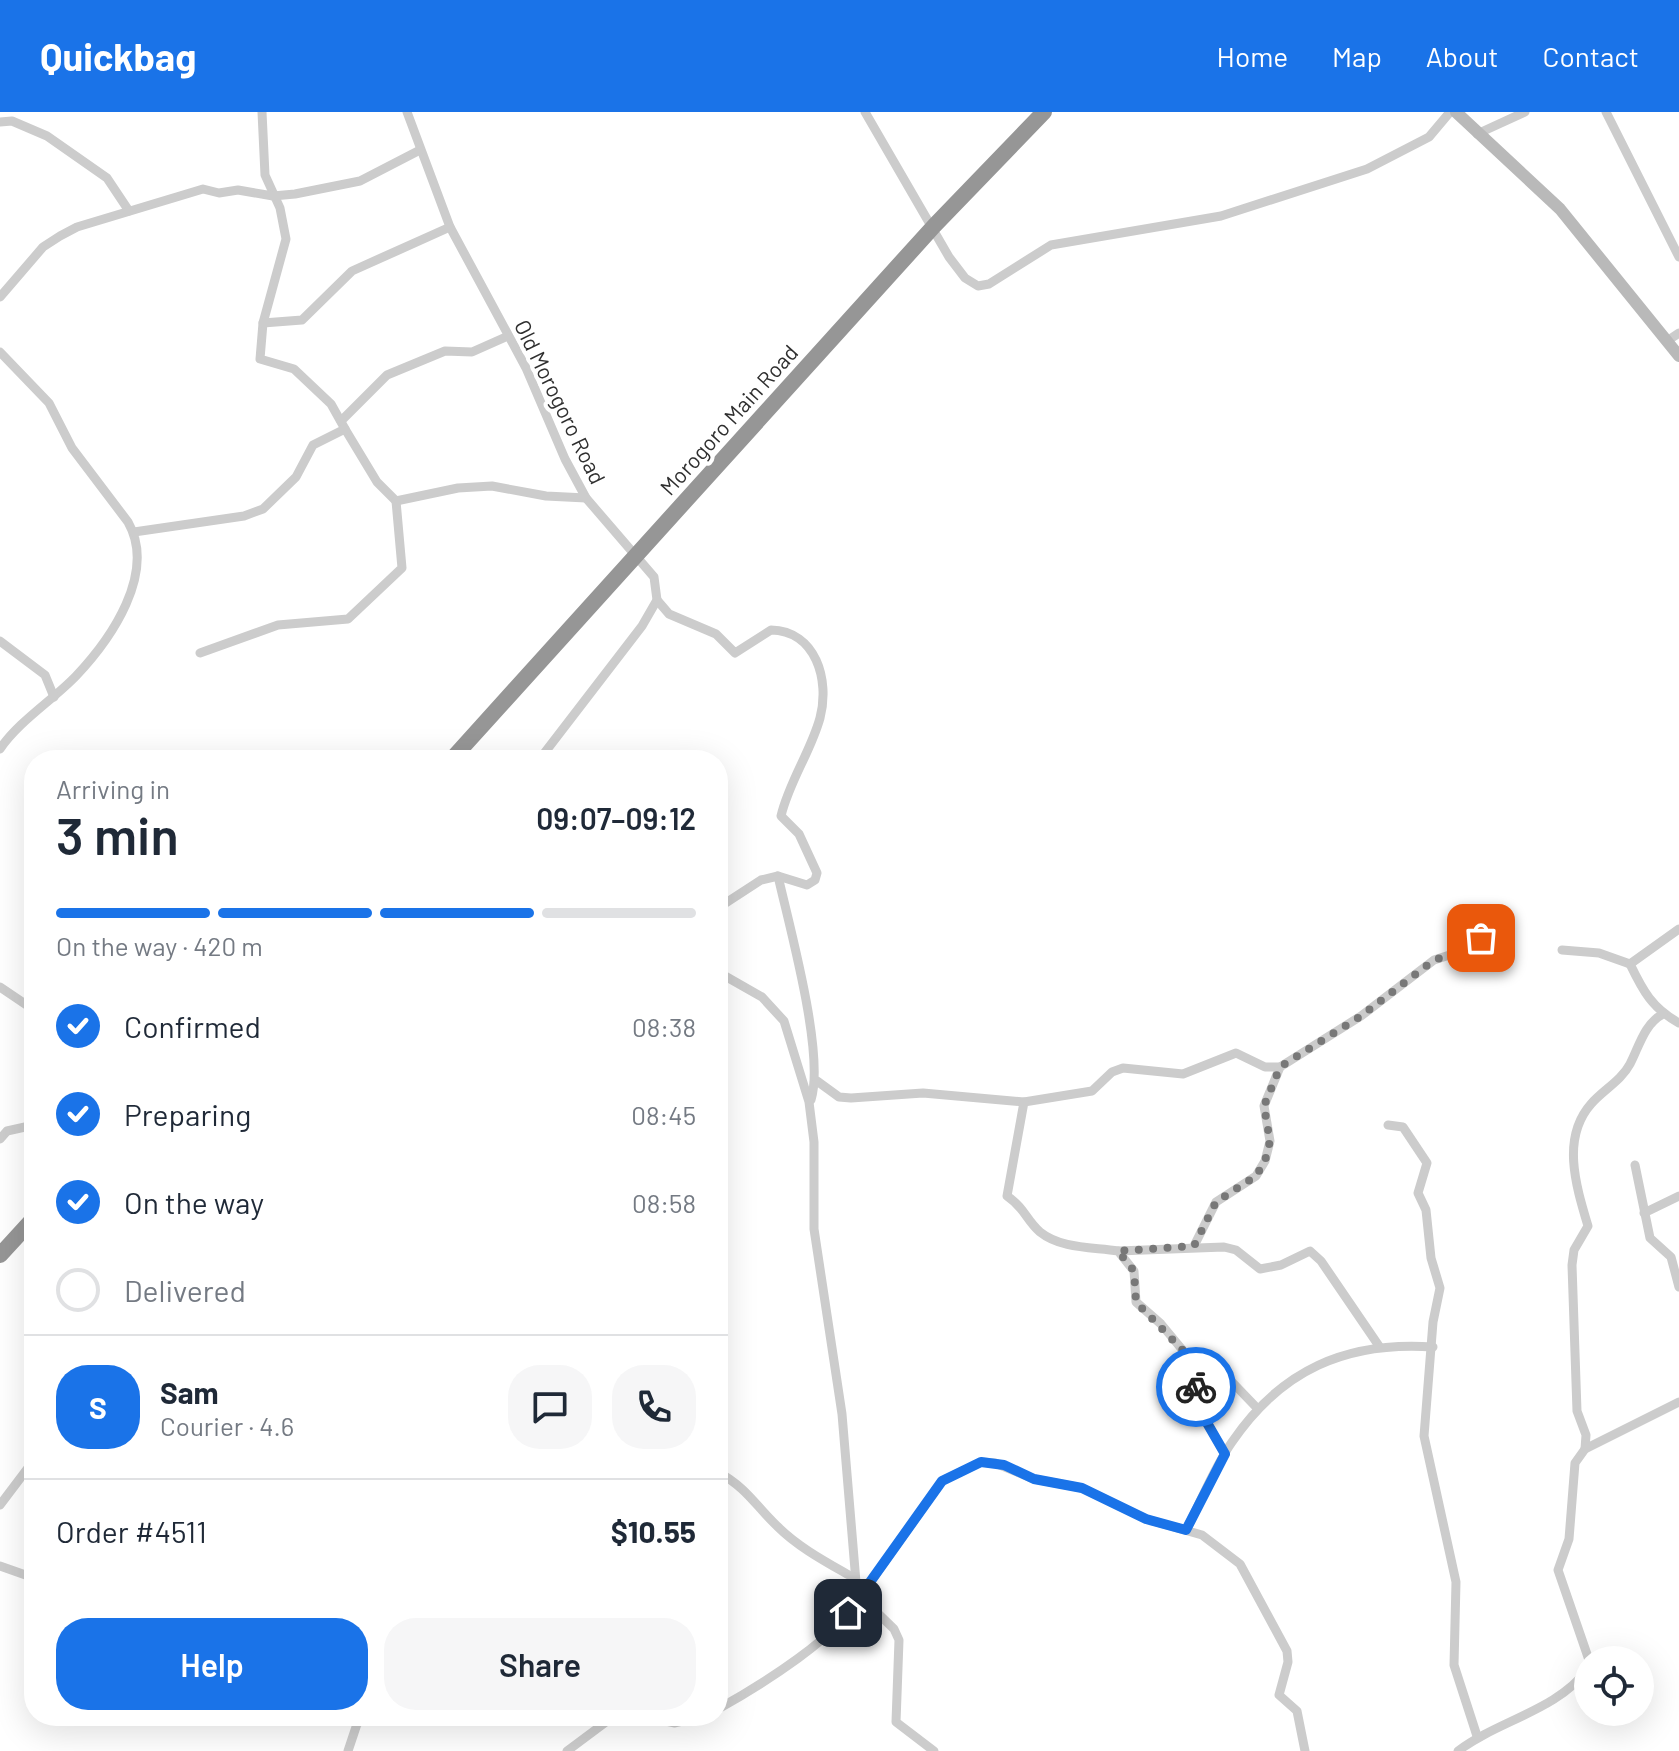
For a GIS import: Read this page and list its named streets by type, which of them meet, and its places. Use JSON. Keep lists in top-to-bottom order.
{
  "streets": {
    "highway": ["Morogoro Main Road"],
    "street": ["Old Morogoro Road"]
  },
  "crossings": [
    ["Old Morogoro Road", "Morogoro Main Road"]
  ],
  "page": {
    "header": "Quickbag",
    "nav": [
      "Home",
      "Map",
      "About",
      "Contact"
    ],
    "heading": ["3 min", "Arriving in", "09:07–09:12"],
    "panel": [
      "Sam",
      "Courier · 4.6",
      "Order #4511",
      "$10.55"
    ],
    "bar": "On the way · 420 m",
    "list": [
      ["Confirmed", "08:38"],
      ["Preparing", "08:45"],
      ["On the way", "08:58"],
      "Delivered"
    ],
    "round": "S",
    "buttons": ["Help", "Share"]
  }
}
